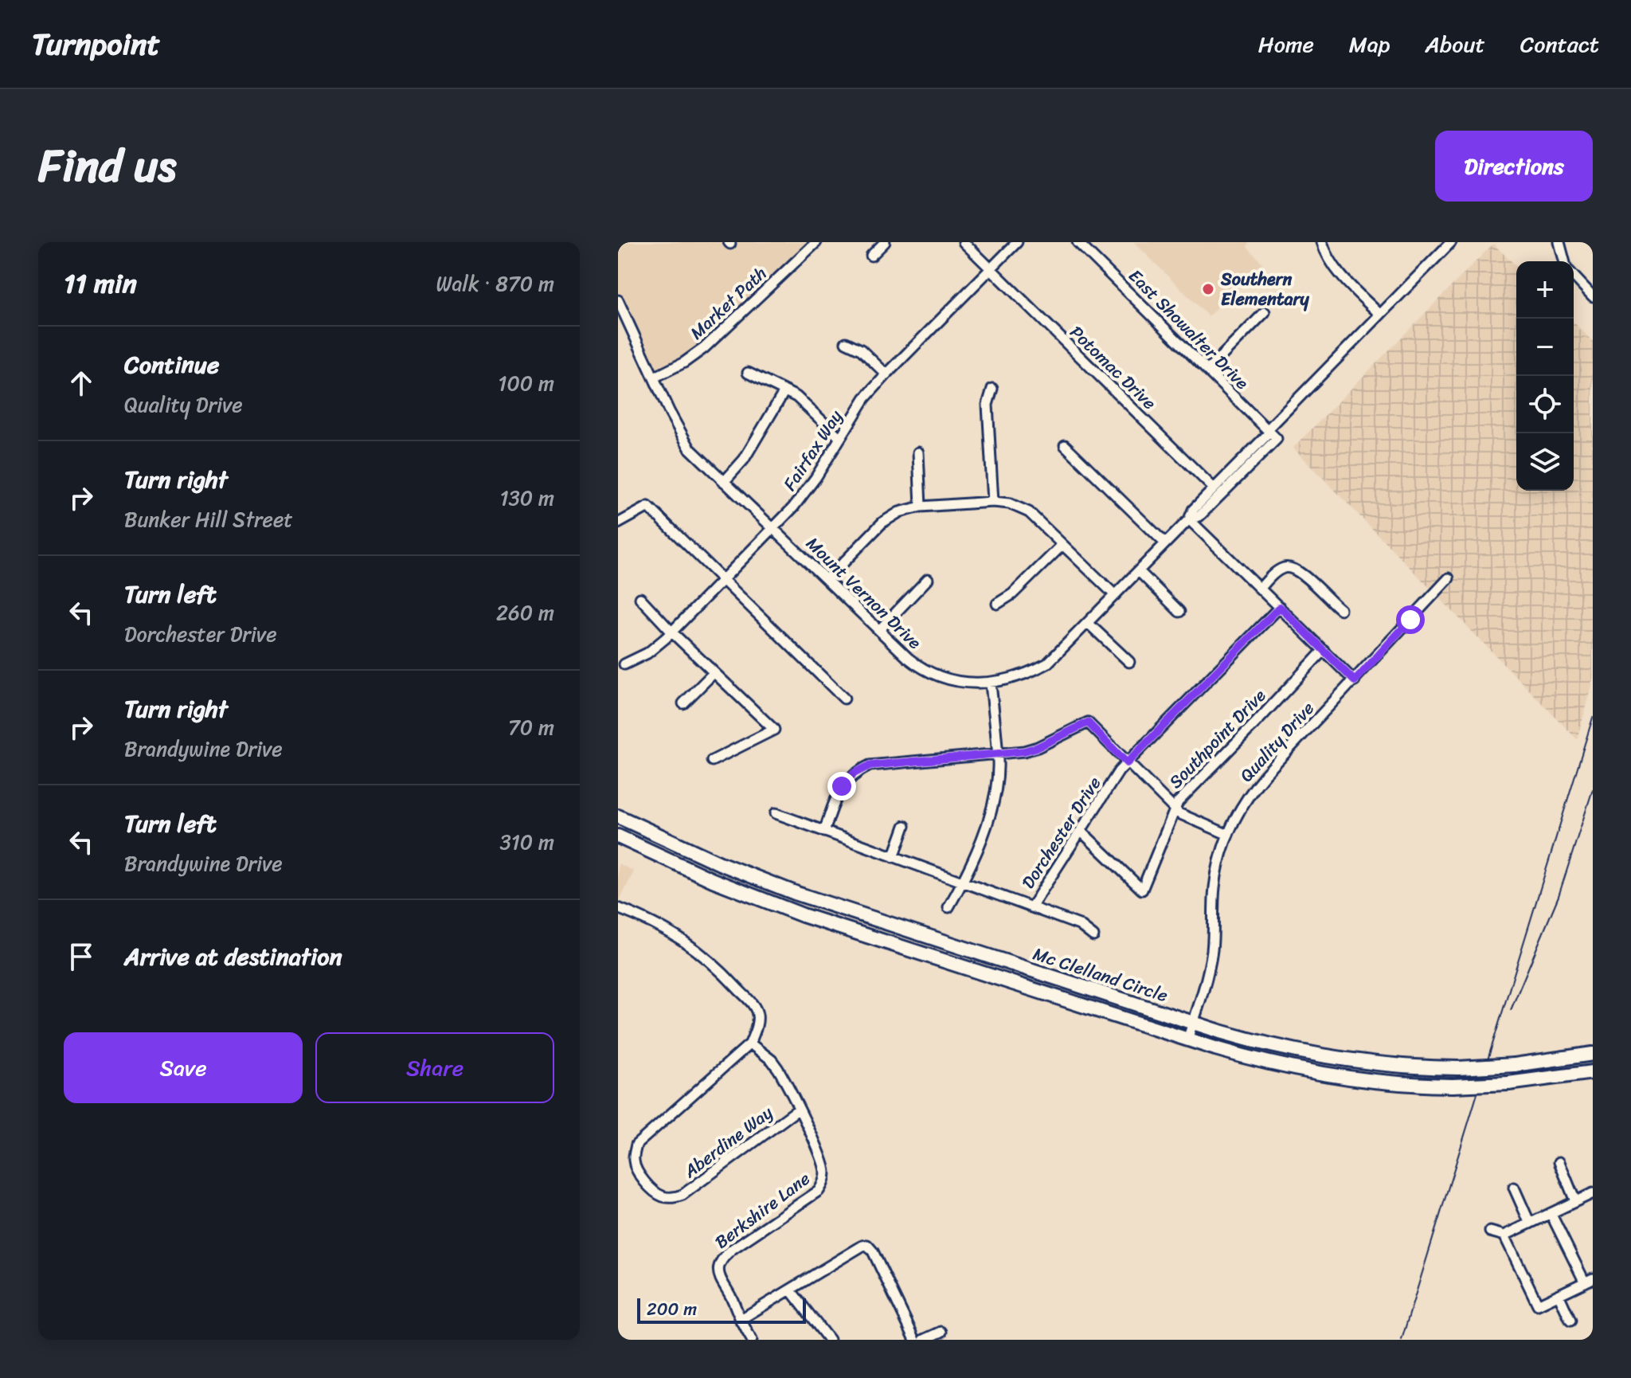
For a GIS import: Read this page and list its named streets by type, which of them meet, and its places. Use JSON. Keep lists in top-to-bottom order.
{
  "streets": {
    "highway": ["Mc Clelland Circle"],
    "street": [
      "Market Path",
      "East Showalter Drive",
      "Potomac Drive",
      "Fairfax Way",
      "Mount Vernon Drive",
      "Southpoint Drive",
      "Quality Drive",
      "Dorchester Drive",
      "Aberdine Way",
      "Berkshire Lane"
    ]
  },
  "crossings": [
    ["Market Path", "Mount Vernon Drive"],
    ["East Showalter Drive", "Mount Vernon Drive"],
    ["Potomac Drive", "Fairfax Way"],
    ["Potomac Drive", "Mount Vernon Drive"],
    ["Fairfax Way", "Mount Vernon Drive"],
    ["Southpoint Drive", "Dorchester Drive"],
    ["Quality Drive", "Mc Clelland Circle"],
    ["Aberdine Way", "Berkshire Lane"]
  ],
  "places": ["Southern Elementary"],
  "scale_bar": "200 m",
  "page": {
    "header": "Turnpoint",
    "nav": [
      "Home",
      "Map",
      "About",
      "Contact"
    ],
    "title": "Find us",
    "buttons": [
      "Directions",
      ["Save", "Share"]
    ],
    "heading": ["11 min", "Walk · 870 m"],
    "map_buttons": ["+", "−"],
    "list": [
      ["Continue", "Quality Drive", "100 m"],
      ["Turn right", "Bunker Hill Street", "130 m"],
      ["Turn left", "Dorchester Drive", "260 m"],
      ["Turn right", "Brandywine Drive", "70 m"],
      ["Turn left", "Brandywine Drive", "310 m"],
      "Arrive at destination"
    ],
    "scale": "200 m"
  }
}
